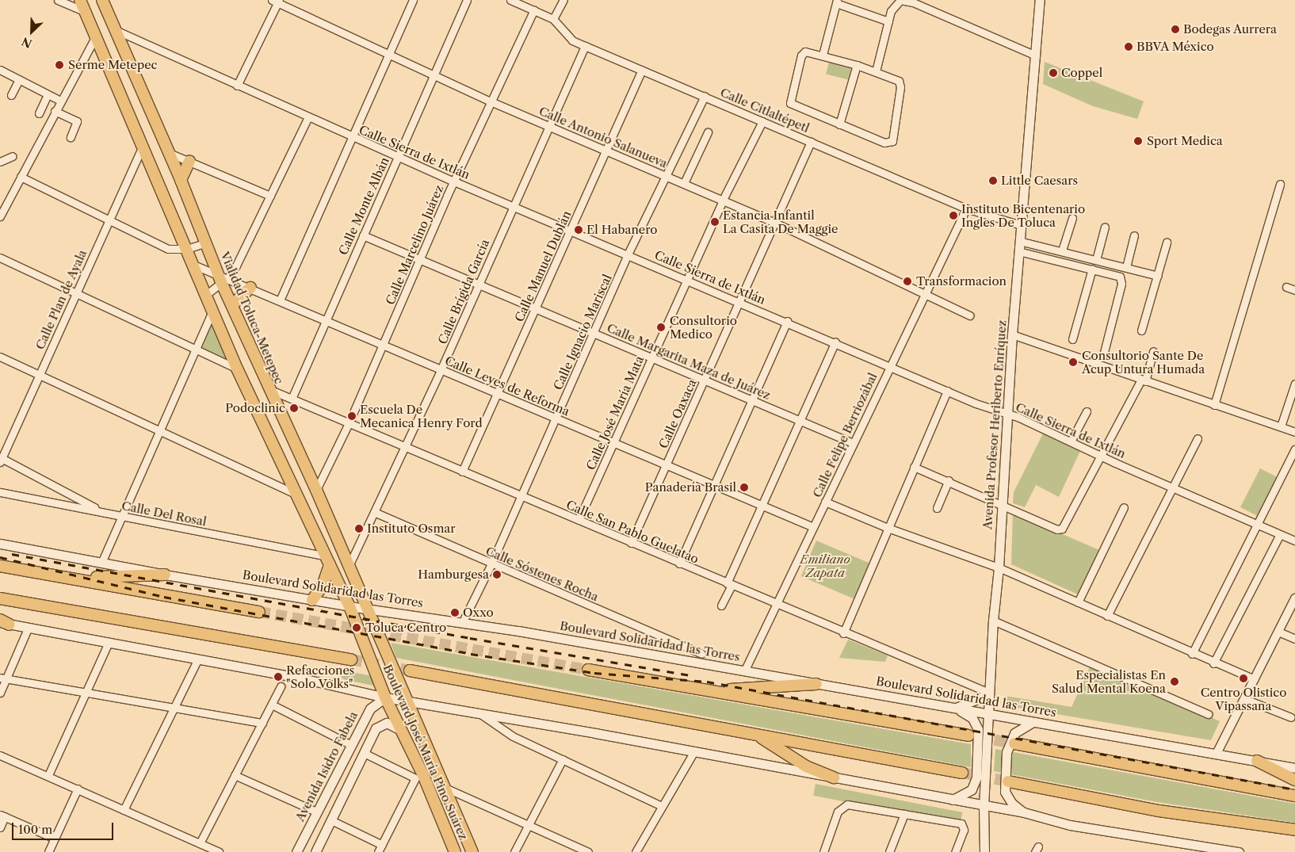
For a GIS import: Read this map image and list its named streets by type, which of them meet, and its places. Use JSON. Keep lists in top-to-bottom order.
{
  "streets": {
    "highway": ["Vialidad Toluca-Metepec", "Boulevard José María Pino Suárez"],
    "main road": ["Avenida Profesor Heriberto Enríquez", "Boulevard Solidaridad las Torres", "Avenida Isidro Fabela"],
    "street": [
      "Calle Citlaltépetl",
      "Calle Antonio Salanueva",
      "Calle Sierra de Ixtlán",
      "Calle Monte Albán",
      "Calle Marcelino Juárez",
      "Calle Manuel Dublán",
      "Calle Brígida García",
      "Calle Plan de Ayala",
      "Calle Ignacio Mariscal",
      "Calle Margarita Maza de Juárez",
      "Calle Leyes de Reforma",
      "Calle José María Mata",
      "Calle Oaxaca",
      "Calle Felipe Berriozábal",
      "Calle Del Rosal",
      "Calle San Pablo Guelatao",
      "Calle Sóstenes Rocha"
    ]
  },
  "crossings": [
    ["Calle Citlaltépetl", "Calle Marcelino Juárez"],
    ["Calle Citlaltépetl", "Calle Manuel Dublán"],
    ["Calle Citlaltépetl", "Calle Brígida García"],
    ["Calle Citlaltépetl", "Calle Ignacio Mariscal"],
    ["Calle Citlaltépetl", "Calle José María Mata"],
    ["Calle Citlaltépetl", "Calle Oaxaca"],
    ["Calle Citlaltépetl", "Avenida Profesor Heriberto Enríquez"],
    ["Calle Citlaltépetl", "Calle Felipe Berriozábal"],
    ["Calle Antonio Salanueva", "Calle Monte Albán"],
    ["Calle Antonio Salanueva", "Calle Marcelino Juárez"],
    ["Calle Antonio Salanueva", "Calle Manuel Dublán"],
    ["Calle Antonio Salanueva", "Calle Brígida García"],
    ["Calle Antonio Salanueva", "Calle Ignacio Mariscal"],
    ["Calle Antonio Salanueva", "Calle José María Mata"],
    ["Calle Antonio Salanueva", "Calle Oaxaca"],
    ["Calle Antonio Salanueva", "Calle Felipe Berriozábal"],
    ["Calle Sierra de Ixtlán", "Calle Monte Albán"],
    ["Calle Sierra de Ixtlán", "Calle Marcelino Juárez"],
    ["Calle Sierra de Ixtlán", "Calle Manuel Dublán"],
    ["Calle Sierra de Ixtlán", "Calle Brígida García"],
    ["Calle Sierra de Ixtlán", "Vialidad Toluca-Metepec"],
    ["Calle Sierra de Ixtlán", "Calle Ignacio Mariscal"],
    ["Calle Sierra de Ixtlán", "Calle José María Mata"],
    ["Calle Sierra de Ixtlán", "Calle Oaxaca"],
    ["Calle Sierra de Ixtlán", "Avenida Profesor Heriberto Enríquez"],
    ["Calle Sierra de Ixtlán", "Calle Felipe Berriozábal"],
    ["Calle Monte Albán", "Calle Margarita Maza de Juárez"],
    ["Calle Monte Albán", "Calle Leyes de Reforma"],
    ["Calle Monte Albán", "Calle San Pablo Guelatao"],
    ["Calle Marcelino Juárez", "Vialidad Toluca-Metepec"],
    ["Calle Marcelino Juárez", "Calle Margarita Maza de Juárez"],
    ["Calle Marcelino Juárez", "Calle Leyes de Reforma"],
    ["Calle Marcelino Juárez", "Calle San Pablo Guelatao"],
    ["Calle Manuel Dublán", "Calle Margarita Maza de Juárez"],
    ["Calle Manuel Dublán", "Calle Leyes de Reforma"],
    ["Calle Manuel Dublán", "Calle San Pablo Guelatao"],
    ["Calle Brígida García", "Vialidad Toluca-Metepec"],
    ["Calle Brígida García", "Calle Margarita Maza de Juárez"],
    ["Calle Brígida García", "Calle Leyes de Reforma"],
    ["Calle Brígida García", "Calle San Pablo Guelatao"],
    ["Calle Brígida García", "Calle Sóstenes Rocha"],
    ["Vialidad Toluca-Metepec", "Calle Leyes de Reforma"],
    ["Vialidad Toluca-Metepec", "Calle San Pablo Guelatao"],
    ["Vialidad Toluca-Metepec", "Boulevard Solidaridad las Torres"],
    ["Vialidad Toluca-Metepec", "Boulevard José María Pino Suárez"],
    ["Calle Ignacio Mariscal", "Calle Margarita Maza de Juárez"],
    ["Calle Ignacio Mariscal", "Calle Leyes de Reforma"],
    ["Calle Ignacio Mariscal", "Calle San Pablo Guelatao"],
    ["Calle Ignacio Mariscal", "Calle Sóstenes Rocha"],
    ["Calle Ignacio Mariscal", "Boulevard Solidaridad las Torres"],
    ["Calle Margarita Maza de Juárez", "Calle José María Mata"],
    ["Calle Margarita Maza de Juárez", "Calle Oaxaca"],
    ["Calle Margarita Maza de Juárez", "Calle Felipe Berriozábal"],
    ["Calle Leyes de Reforma", "Calle José María Mata"],
    ["Calle Leyes de Reforma", "Calle Oaxaca"],
    ["Calle Leyes de Reforma", "Calle Felipe Berriozábal"],
    ["Calle José María Mata", "Calle San Pablo Guelatao"],
    ["Calle Oaxaca", "Calle San Pablo Guelatao"],
    ["Avenida Profesor Heriberto Enríquez", "Calle San Pablo Guelatao"],
    ["Avenida Profesor Heriberto Enríquez", "Boulevard Solidaridad las Torres"],
    ["Calle Felipe Berriozábal", "Calle San Pablo Guelatao"],
    ["Calle Felipe Berriozábal", "Boulevard Solidaridad las Torres"],
    ["Boulevard Solidaridad las Torres", "Boulevard José María Pino Suárez"],
    ["Boulevard José María Pino Suárez", "Avenida Isidro Fabela"]
  ],
  "parks": ["Emiliano Zapata"],
  "places": [
    "Bodegas Aurrera",
    "BBVA México",
    "Serme Metepec",
    "Coppel",
    "Sport Medica",
    "Little Caesars",
    "Instituto Bicentenario Ingles De Toluca",
    "Estancia Infantil La Casita De Maggie",
    "El Habanero",
    "Transformacion",
    "Consultorio Medico",
    "Consultorio Sante De Acup Untura Humada",
    "Podoclinic",
    "Escuela De Mecanica Henry Ford",
    "Panadería Brasil",
    "Instituto Osmar",
    "Hamburgesa",
    "Oxxo",
    "Toluca Centro",
    "Refacciones \"Solo Volks\"",
    "Centro Olistico Vipassana",
    "Especialistas En Salud Mental Koena"
  ],
  "scale_bar": "100 m",
  "north": "bottom left"
}
